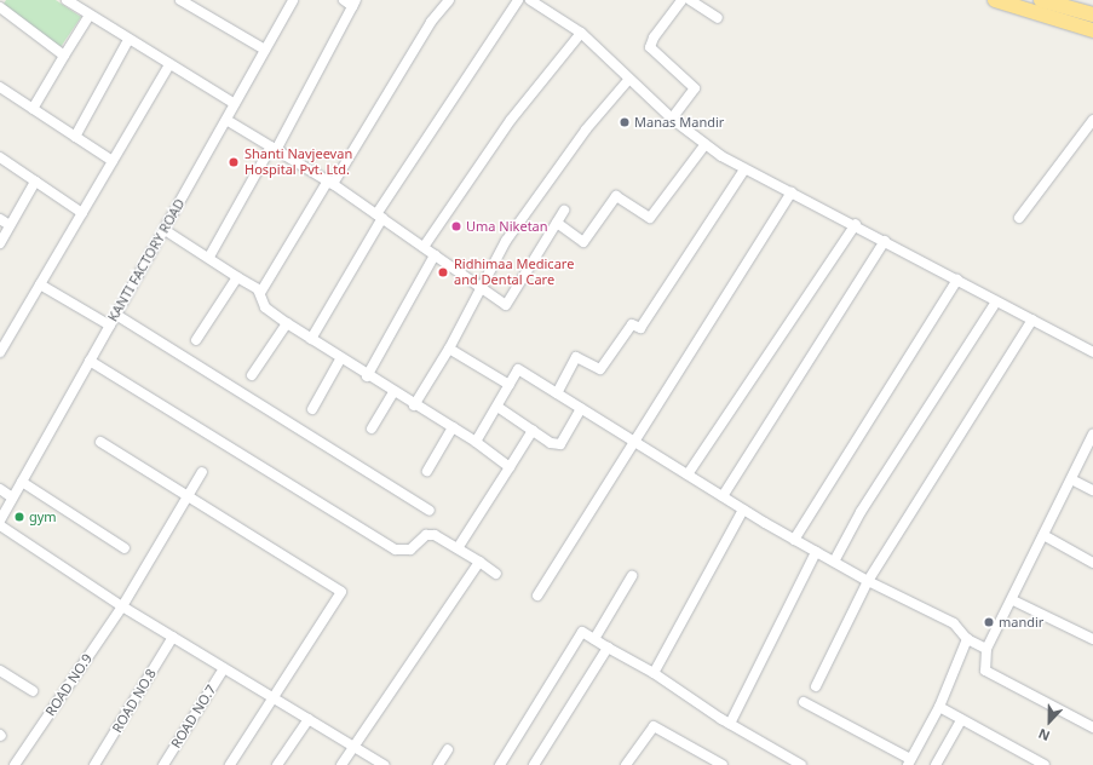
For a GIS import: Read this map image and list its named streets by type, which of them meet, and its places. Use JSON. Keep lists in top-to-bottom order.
{
  "streets": {
    "street": [
      "KANTI FACTORY ROAD",
      "ROAD NO.9",
      "ROAD NO.8",
      "ROAD NO.7"
    ]
  },
  "places": [
    "Manas Mandir",
    "Shanti Navjeevan Hospital Pvt. Ltd.",
    "Uma Niketan",
    "Ridhimaa Medicare and Dental Care",
    "gym",
    "mandir"
  ],
  "north": "bottom"
}
